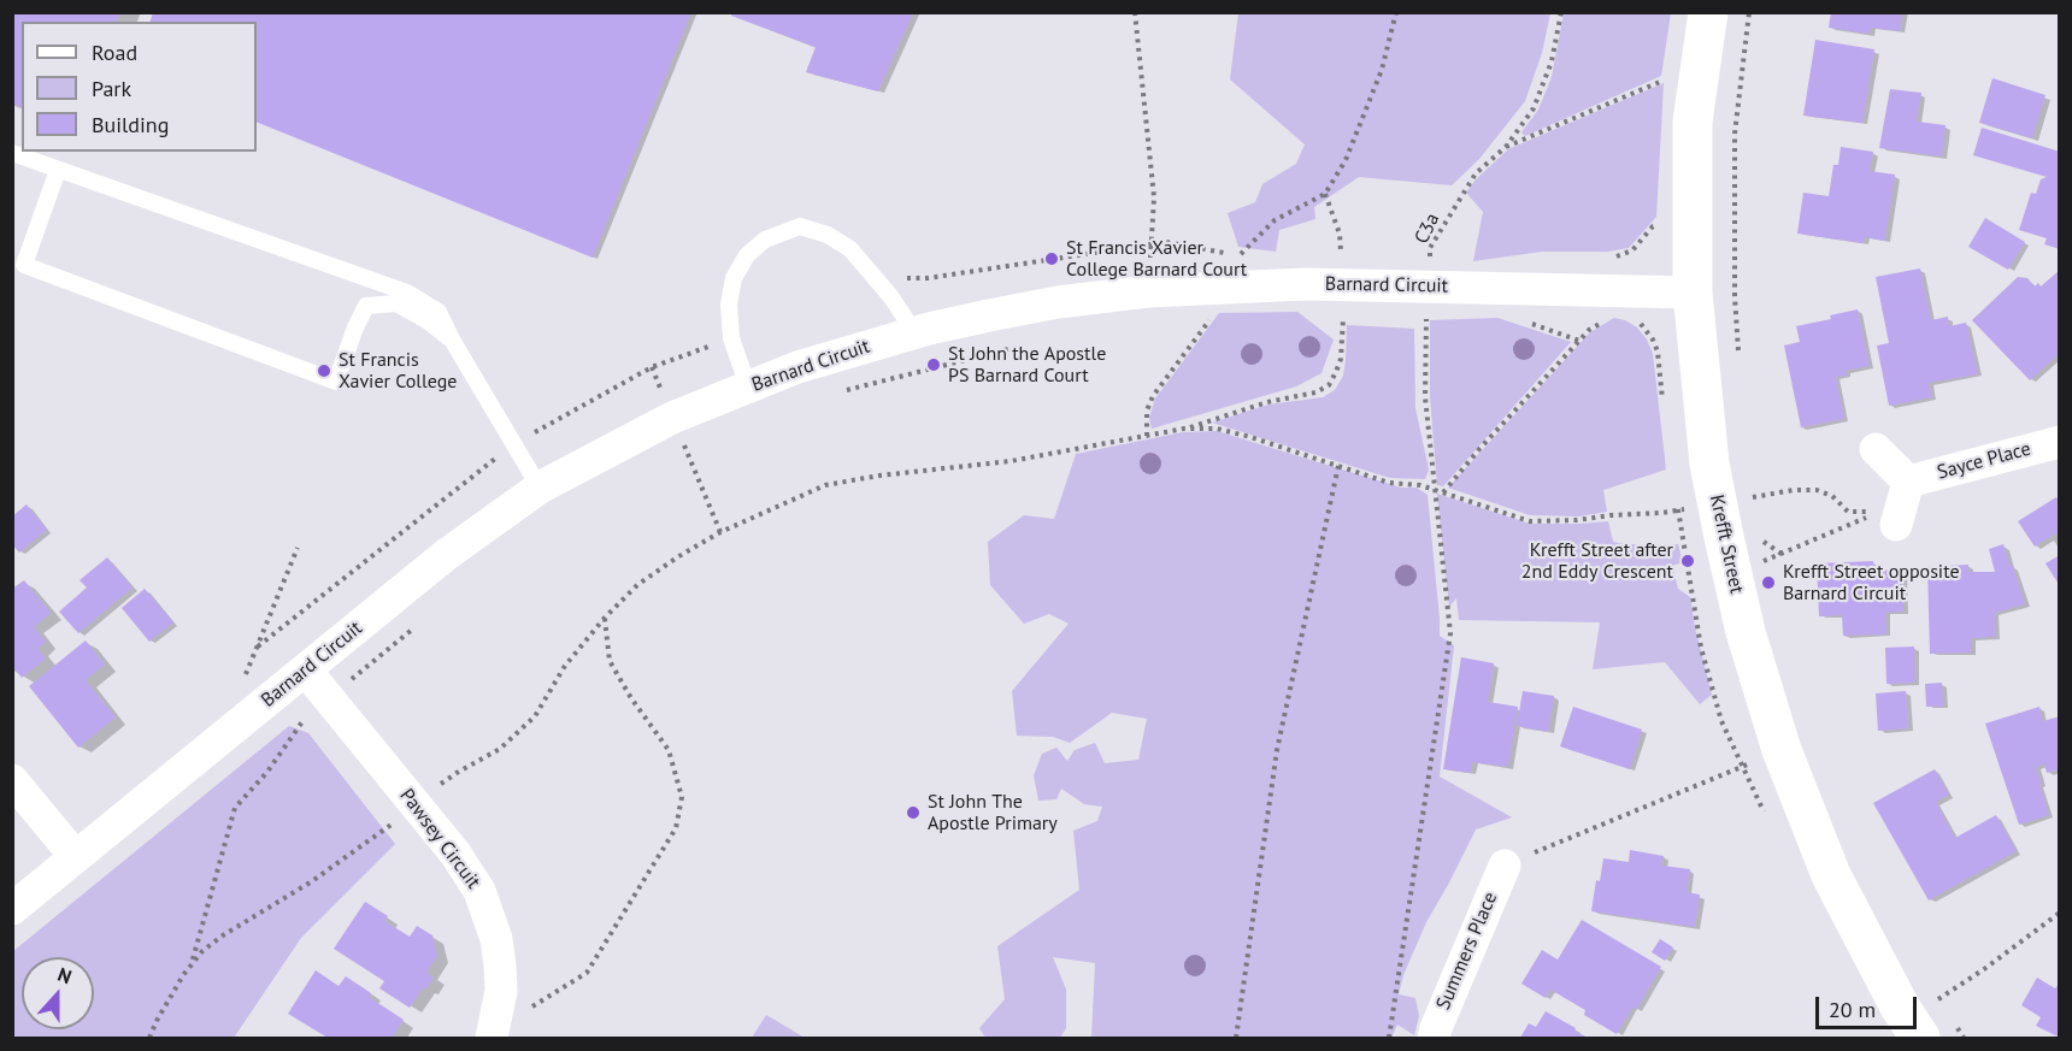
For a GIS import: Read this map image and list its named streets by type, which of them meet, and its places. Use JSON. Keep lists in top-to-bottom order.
{
  "streets": {
    "street": [
      "Barnard Circuit",
      "Sayce Place",
      "Krefft Street",
      "Pawsey Circuit",
      "Summers Place"
    ],
    "path": ["C3a"]
  },
  "crossings": [
    ["Barnard Circuit", "Krefft Street"],
    ["Barnard Circuit", "Pawsey Circuit"]
  ],
  "places": [
    "St Francis Xavier College Barnard Court",
    "St John the Apostle PS Barnard Court",
    "St Francis Xavier College",
    "Krefft Street after 2nd Eddy Crescent",
    "Krefft Street opposite Barnard Circuit",
    "St John The Apostle Primary"
  ],
  "legend": ["Road", "Park", "Building"],
  "scale_bar": "20 m",
  "north": "top"
}
